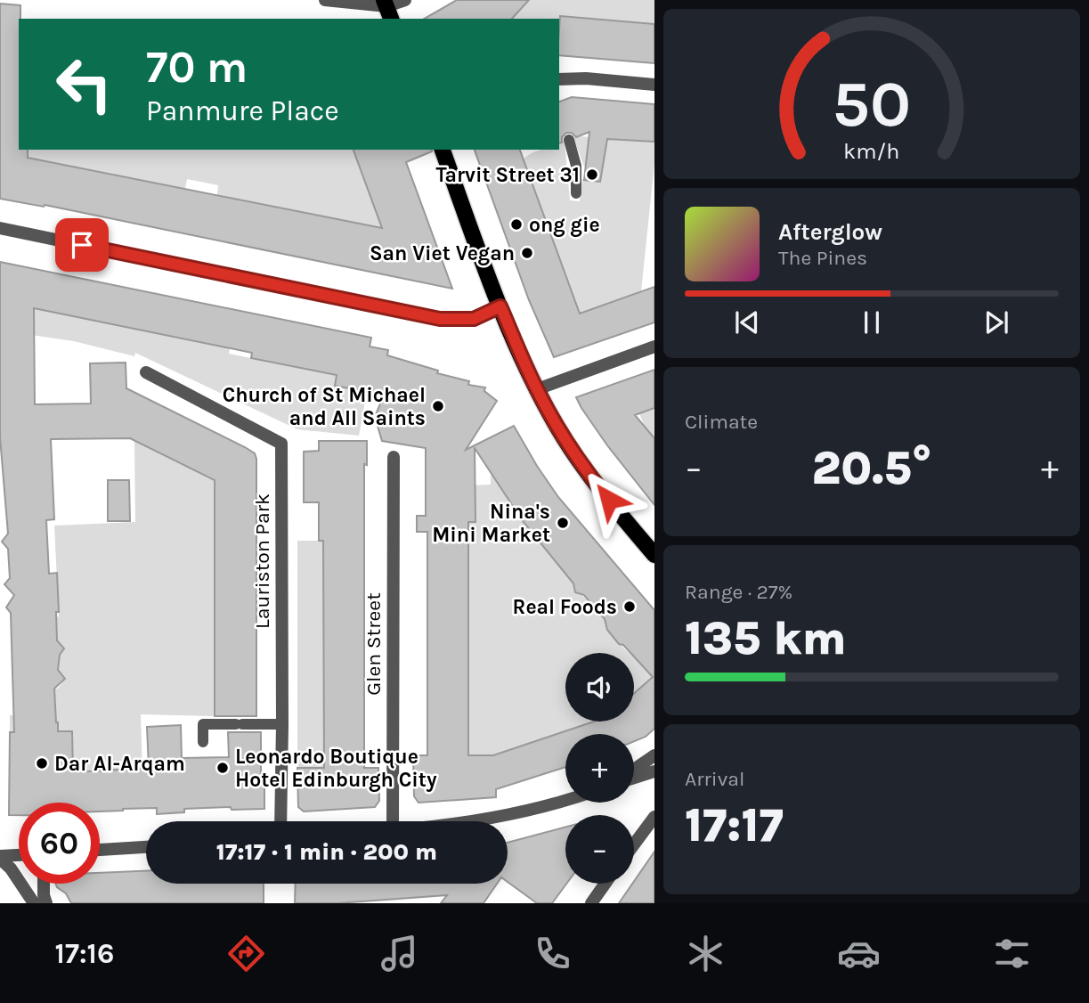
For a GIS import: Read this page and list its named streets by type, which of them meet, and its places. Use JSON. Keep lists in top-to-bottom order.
{
  "streets": {
    "street": ["Lauriston Park", "Glen Street"]
  },
  "places": [
    "Tarvit Street 31",
    "ong gie",
    "San Viet Vegan",
    "Church of St Michael and All Saints",
    "Nina's Mini Market",
    "Real Foods",
    "Dar Al-Arqam",
    "Leonardo Boutique Hotel Edinburgh City"
  ],
  "page": {
    "turn": ["70 m", "Panmure Place"],
    "song": ["Afterglow", "The Pines"],
    "tile": [
      "Climate",
      ["Range · 27%", "135 km"],
      ["Arrival", "17:17"]
    ],
    "heat": ["−", "20.5°", "+"],
    "map_buttons": ["+", "−"],
    "limit": "60",
    "trip": "17:17 · 1 min · 200 m",
    "tabs": "17:16",
    "gauge": ["50", "km/h"]
  }
}
